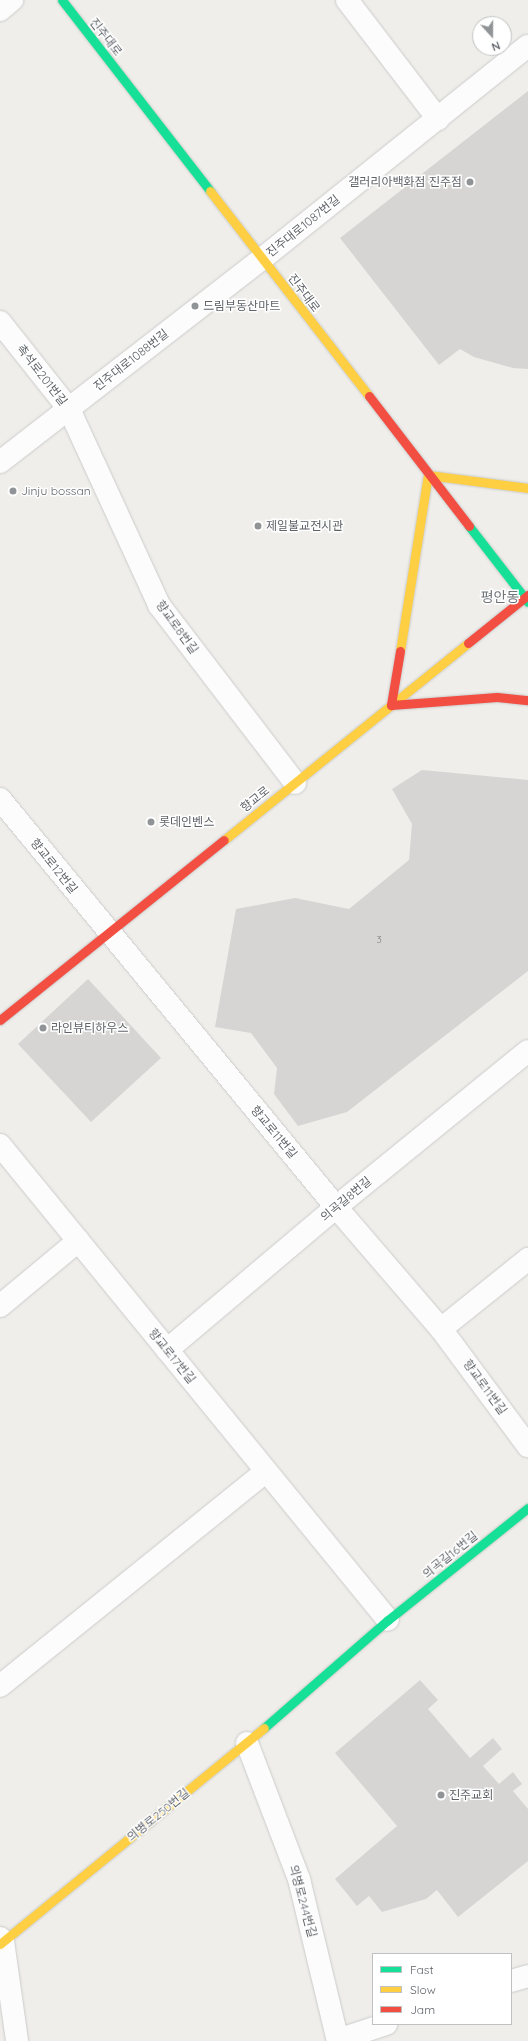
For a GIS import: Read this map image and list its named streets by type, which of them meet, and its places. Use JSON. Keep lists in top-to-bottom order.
{
  "streets": {
    "street": [
      "진주대로",
      "진주대로1087번길",
      "진주대로1088번길",
      "촉석로201번길",
      "향교로8번길",
      "향교로",
      "향교로12번길",
      "향교로11번길",
      "의곡길8번길",
      "향교로17번길",
      "의곡길16번길",
      "의병로250번길",
      "의병로244번길"
    ]
  },
  "crossings": [
    ["진주대로", "진주대로1087번길"],
    ["진주대로", "진주대로1088번길"],
    ["진주대로", "향교로"],
    ["진주대로1087번길", "진주대로1088번길"],
    ["진주대로1088번길", "촉석로201번길"],
    ["진주대로1088번길", "향교로8번길"],
    ["촉석로201번길", "향교로8번길"],
    ["향교로8번길", "향교로"],
    ["향교로", "향교로12번길"],
    ["향교로", "향교로11번길"],
    ["향교로12번길", "향교로11번길"],
    ["향교로11번길", "의곡길8번길"],
    ["의곡길8번길", "향교로17번길"],
    ["향교로17번길", "의곡길16번길"],
    ["향교로17번길", "의병로250번길"],
    ["의곡길16번길", "의병로250번길"],
    ["의병로250번길", "의병로244번길"]
  ],
  "districts": ["평안동"],
  "places": [
    "갤러리아백화점 진주점",
    "드림부동산마트",
    "Jinju bossan",
    "제일불교전시관",
    "롯데인벤스",
    "라인뷰티하우스",
    "진주교회"
  ],
  "house_numbers": ["3"],
  "legend": ["Fast", "Slow", "Jam"],
  "north": "bottom"
}
